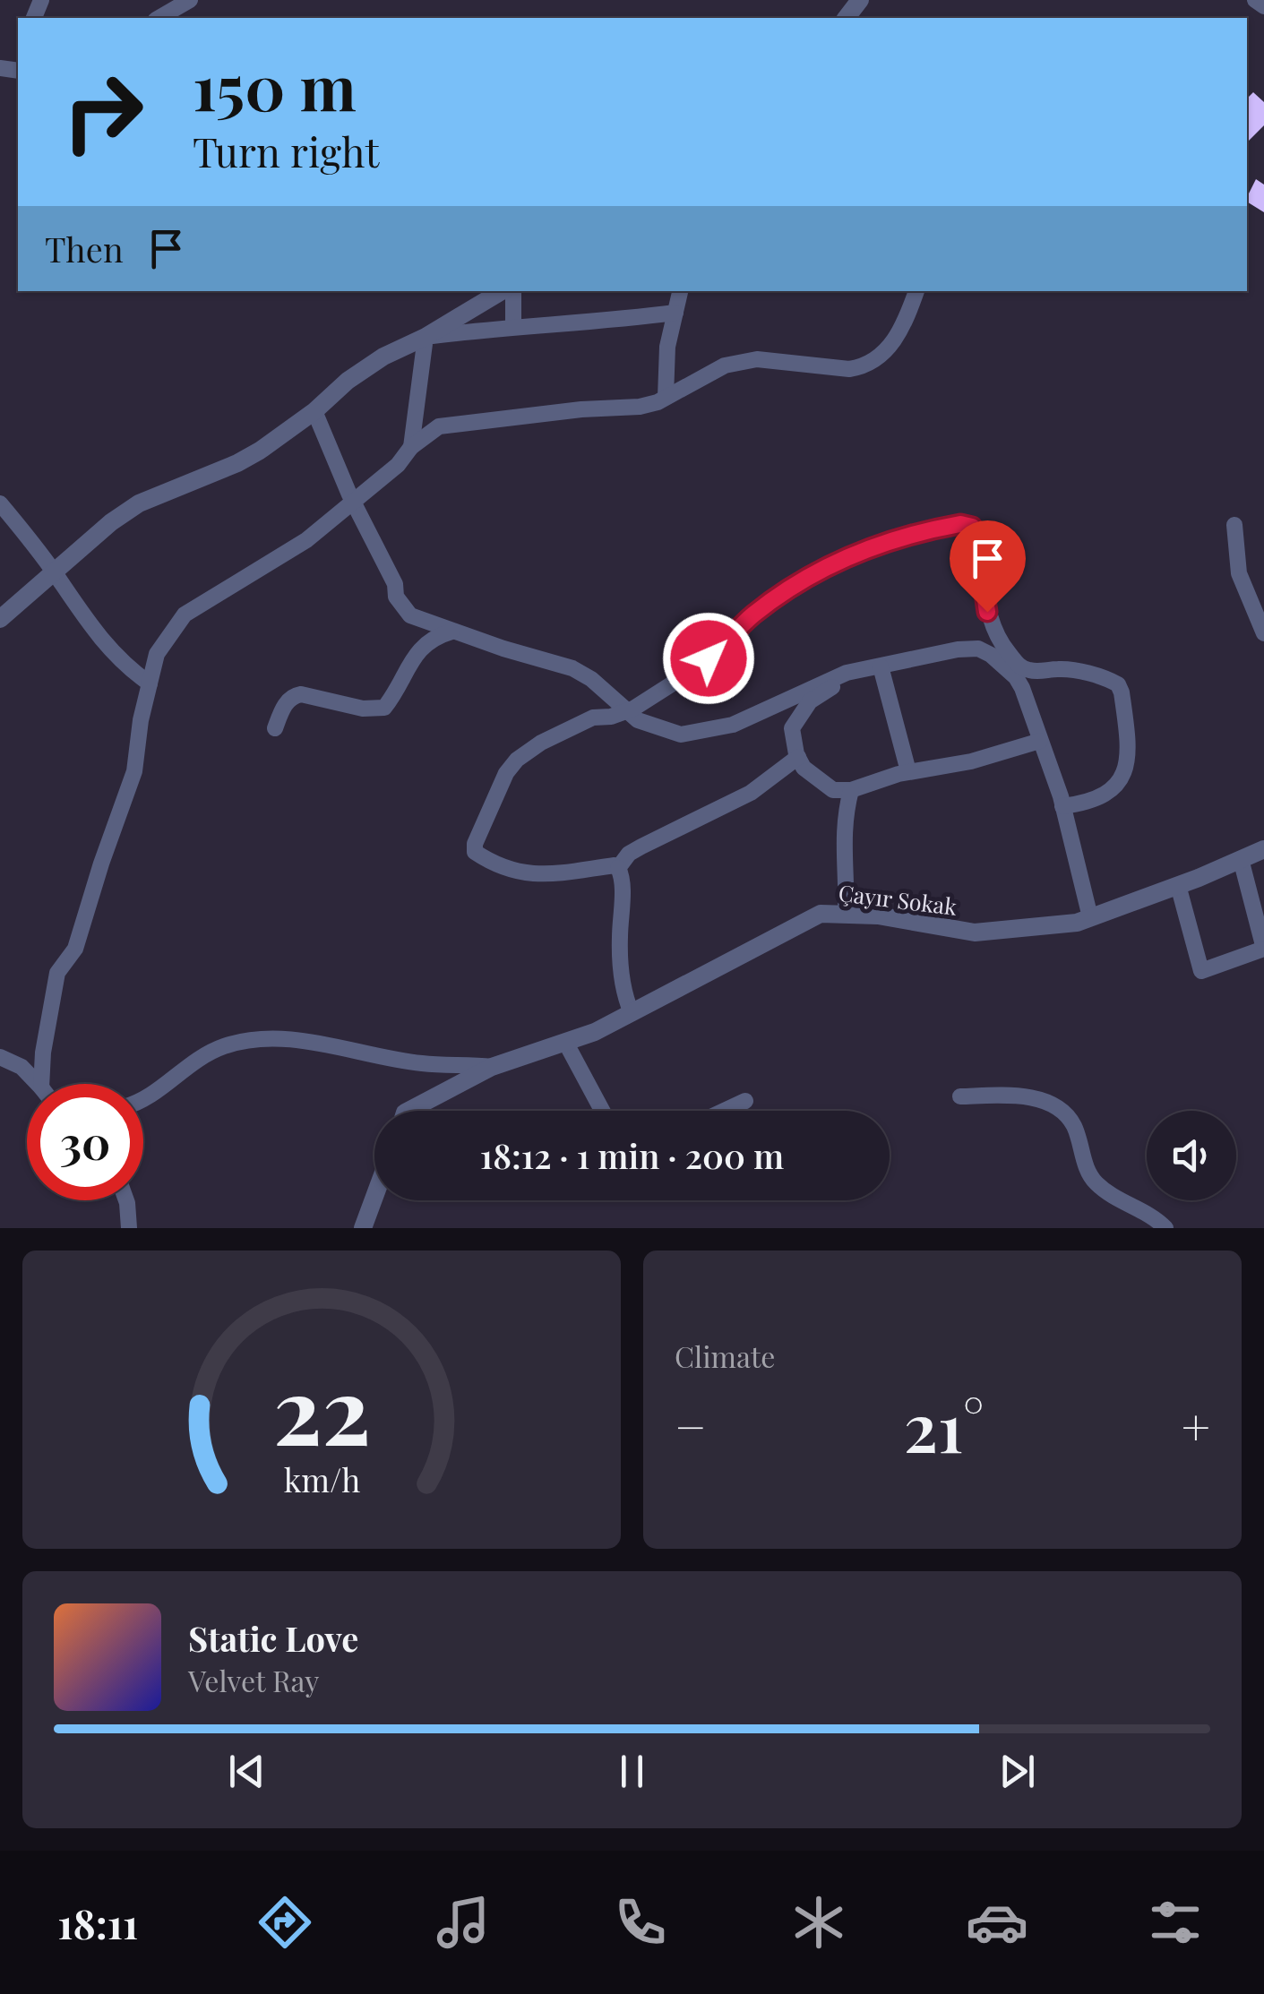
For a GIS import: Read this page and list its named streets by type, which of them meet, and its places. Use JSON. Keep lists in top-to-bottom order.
{
  "streets": {
    "street": ["Çayır Sokak"]
  },
  "page": {
    "turn": ["150 m", "Turn right"],
    "then": "Then",
    "limit": "30",
    "trip": "18:12 · 1 min · 200 m",
    "tile": "Climate",
    "heat": ["−", "21°", "+"],
    "song": ["Static Love", "Velvet Ray"],
    "tabs": "18:11",
    "gauge": ["22", "km/h"]
  }
}
